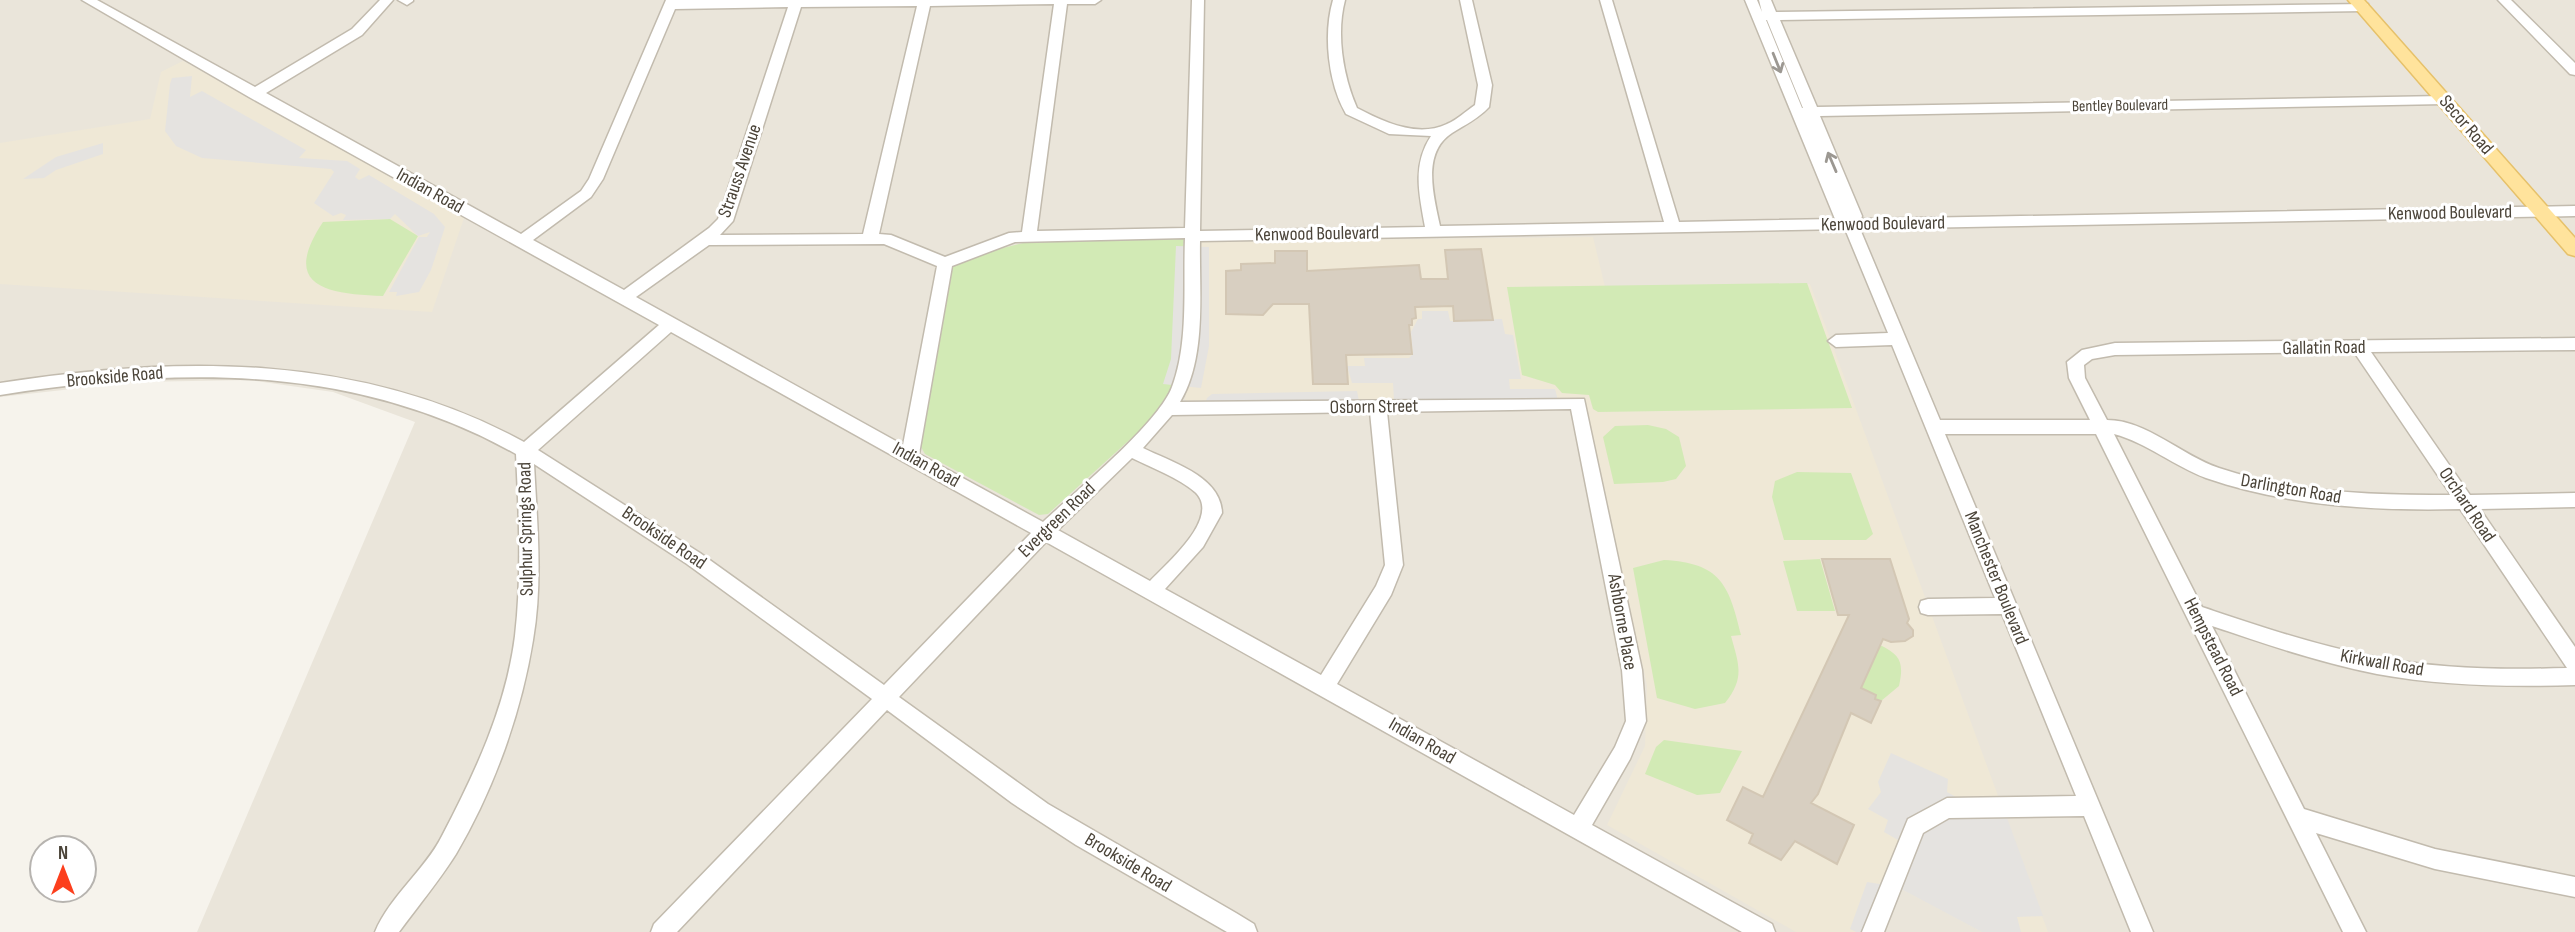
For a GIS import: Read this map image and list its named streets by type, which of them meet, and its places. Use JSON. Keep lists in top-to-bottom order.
{
  "streets": {
    "main road": ["Secor Road"],
    "street": [
      "Bentley Boulevard",
      "Strauss Avenue",
      "Indian Road",
      "Kenwood Boulevard",
      "Gallatin Road",
      "Brookside Road",
      "Osborn Street",
      "Darlington Road",
      "Orchard Road",
      "Evergreen Road",
      "Sulphur Springs Road",
      "Manchester Boulevard",
      "Ashborne Place",
      "Hempstead Road",
      "Kirkwall Road"
    ]
  },
  "crossings": [
    ["Bentley Boulevard", "Secor Road"],
    ["Bentley Boulevard", "Manchester Boulevard"],
    ["Secor Road", "Kenwood Boulevard"],
    ["Strauss Avenue", "Indian Road"],
    ["Indian Road", "Evergreen Road"],
    ["Indian Road", "Sulphur Springs Road"],
    ["Indian Road", "Ashborne Place"],
    ["Kenwood Boulevard", "Evergreen Road"],
    ["Kenwood Boulevard", "Manchester Boulevard"],
    ["Gallatin Road", "Orchard Road"],
    ["Gallatin Road", "Hempstead Road"],
    ["Brookside Road", "Evergreen Road"],
    ["Brookside Road", "Sulphur Springs Road"],
    ["Osborn Street", "Evergreen Road"],
    ["Osborn Street", "Ashborne Place"],
    ["Darlington Road", "Orchard Road"],
    ["Darlington Road", "Manchester Boulevard"],
    ["Darlington Road", "Hempstead Road"],
    ["Hempstead Road", "Kirkwall Road"]
  ],
  "north": "top"
}
